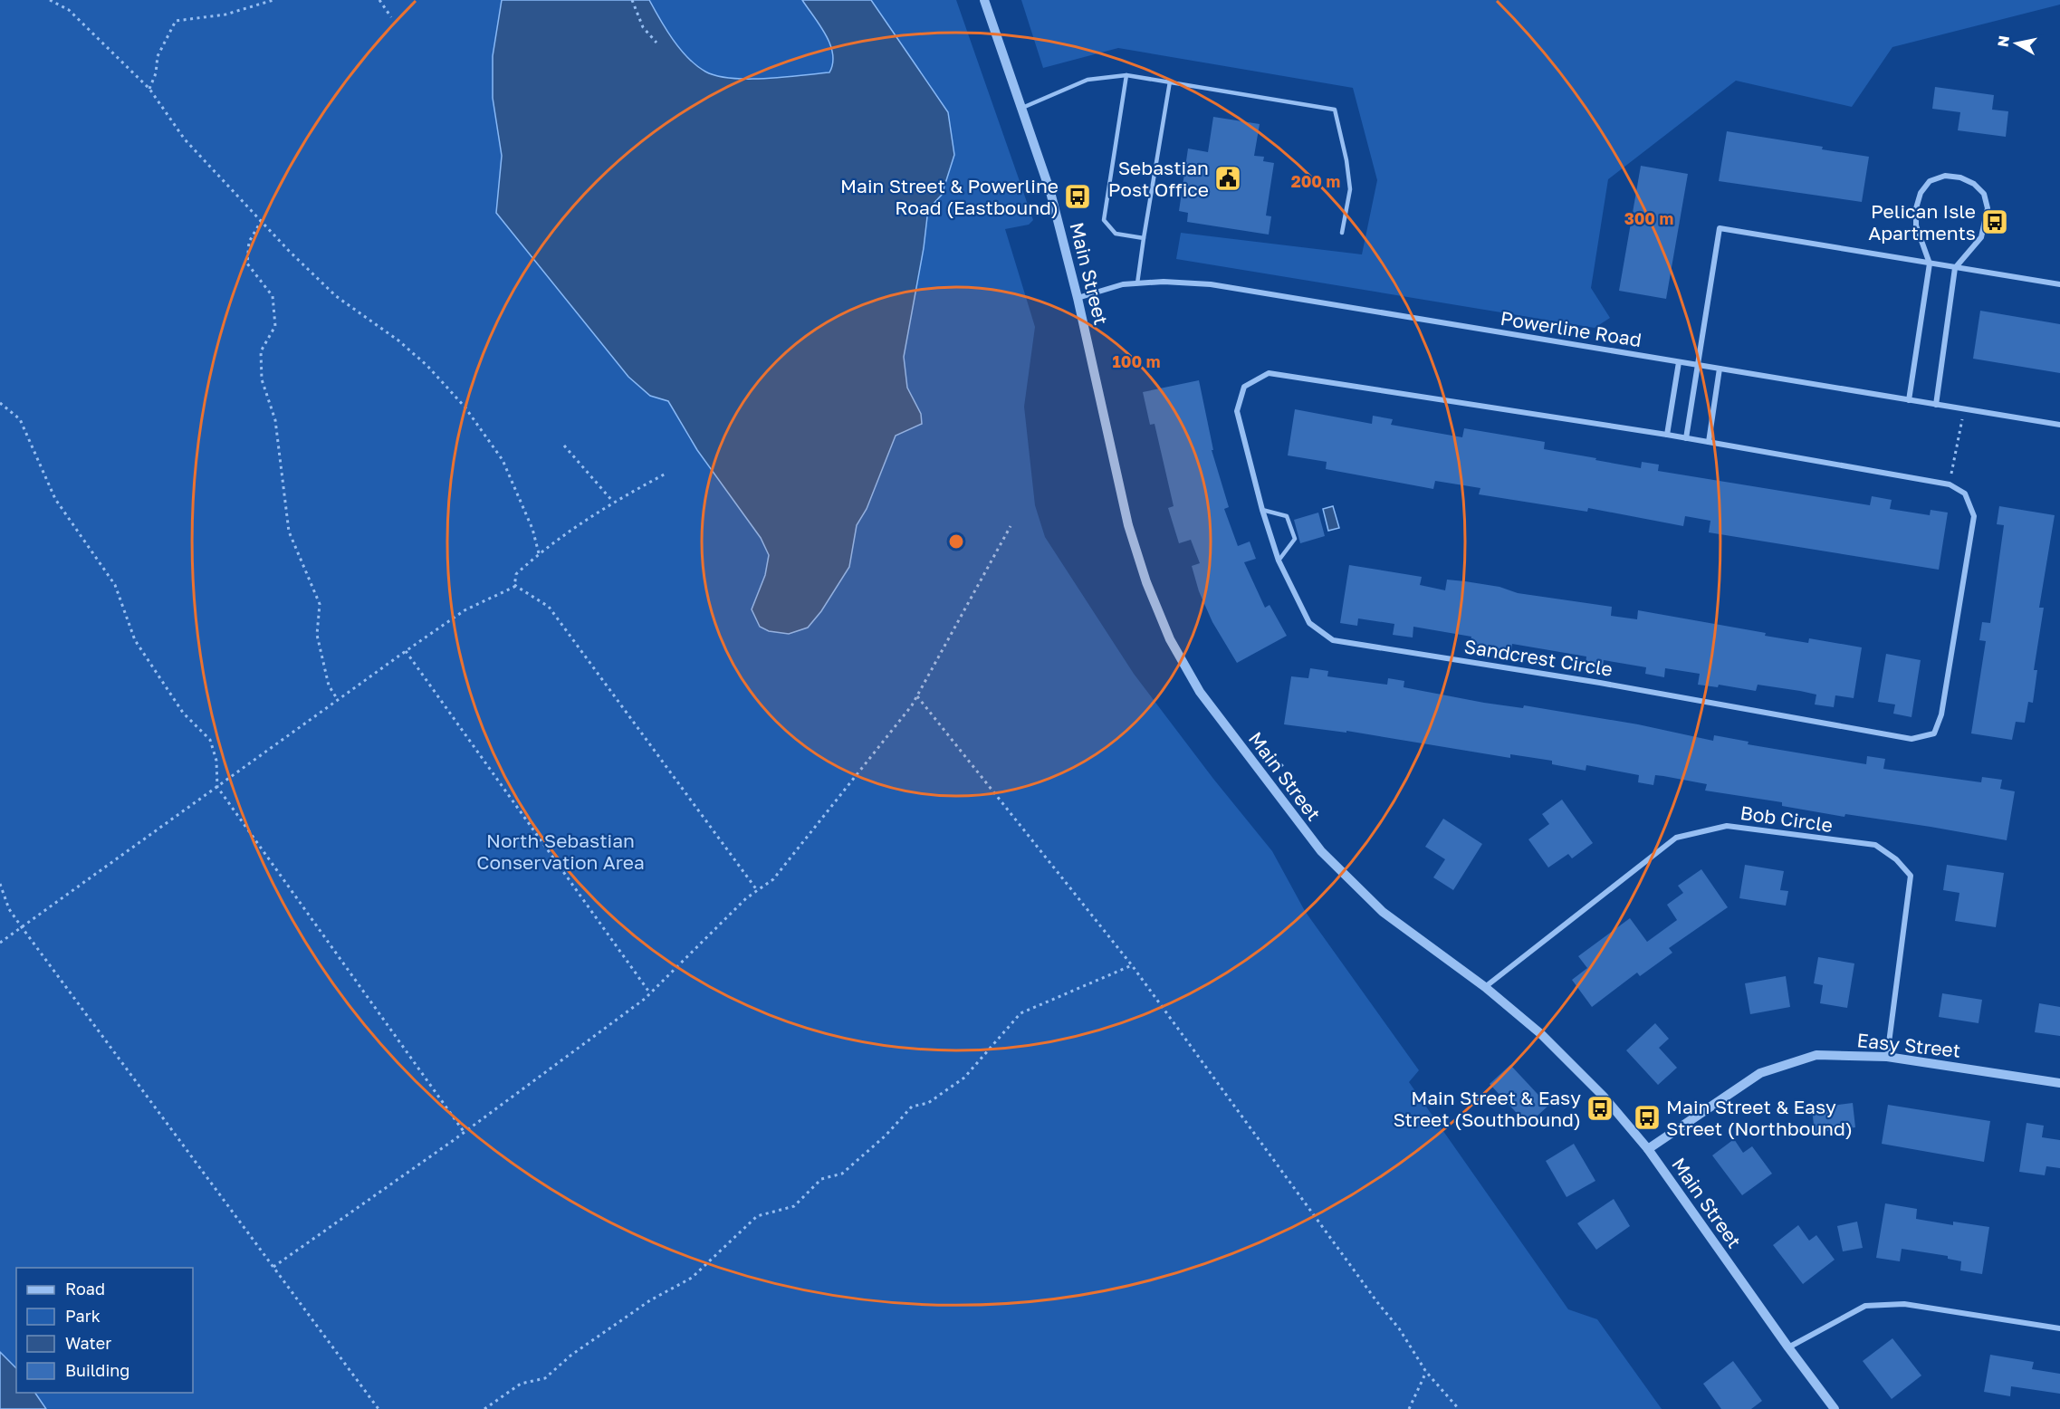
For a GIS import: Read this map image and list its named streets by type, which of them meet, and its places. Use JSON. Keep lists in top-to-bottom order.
{
  "streets": {
    "street": [
      "Main Street",
      "Powerline Road",
      "Sandcrest Circle",
      "Bob Circle",
      "Easy Street"
    ]
  },
  "crossings": [
    ["Main Street", "Powerline Road"],
    ["Main Street", "Bob Circle"],
    ["Main Street", "Easy Street"],
    ["Bob Circle", "Easy Street"]
  ],
  "parks": ["North Sebastian Conservation Area"],
  "places": {
    "public building": ["Sebastian Post Office"],
    "bus stop": [
      "Main Street & Powerline Road (Eastbound)",
      "Pelican Isle Apartments",
      "Main Street & Easy Street (Southbound)",
      "Main Street & Easy Street (Northbound)"
    ]
  },
  "legend": [
    "Road",
    "Park",
    "Water",
    "Building"
  ],
  "north": "left",
  "rings": ["200 m", "300 m", "100 m"]
}
